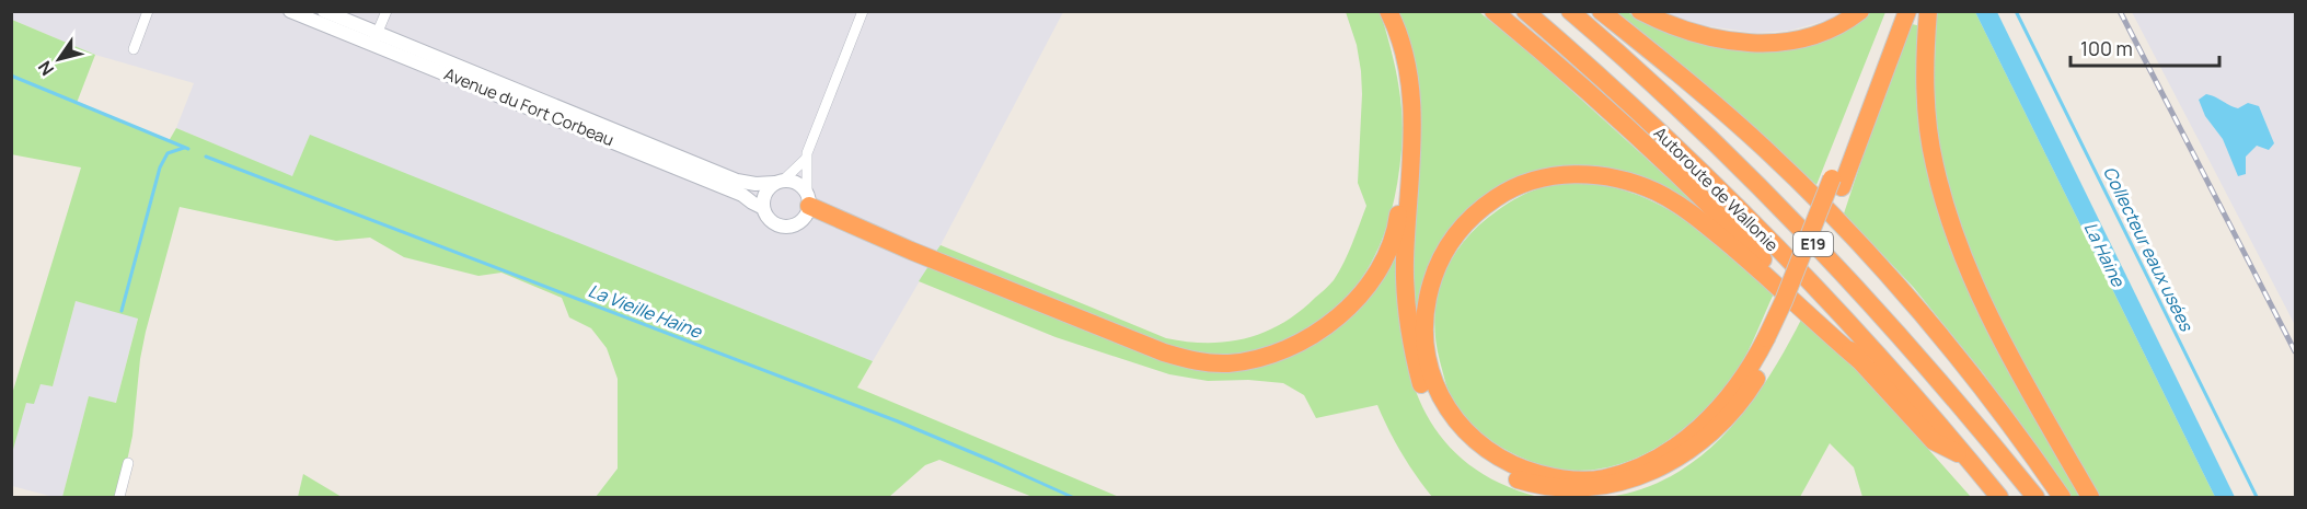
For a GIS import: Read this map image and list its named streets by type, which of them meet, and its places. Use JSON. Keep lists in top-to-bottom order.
{
  "streets": {
    "highway": ["Autoroute de Wallonie", "E19"],
    "street": ["Avenue du Fort Corbeau"]
  },
  "water": ["Collecteur eaux usées", "La Haine", "La Vieille Haine"],
  "scale_bar": "100 m",
  "north": "bottom left"
}
